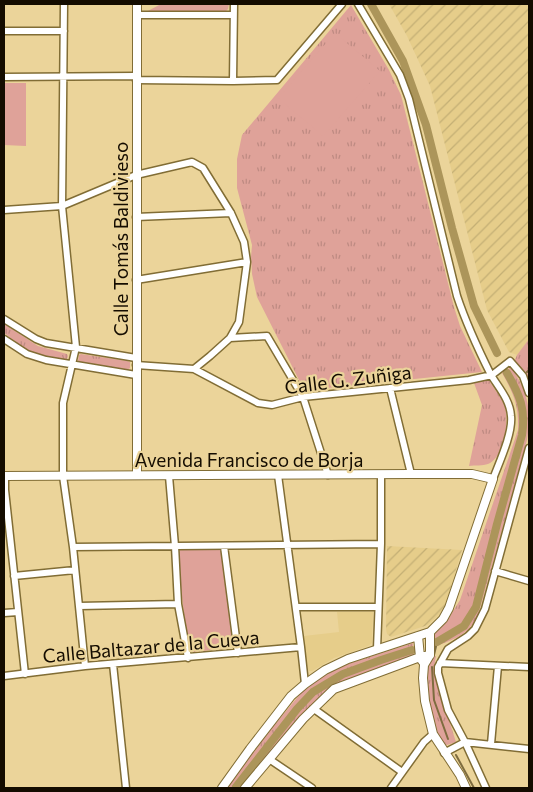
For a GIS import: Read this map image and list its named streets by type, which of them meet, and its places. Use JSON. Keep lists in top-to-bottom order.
{
  "streets": {
    "street": [
      "Calle Tomás Baldivieso",
      "Calle G. Zuñiga",
      "Avenida Francisco de Borja",
      "Calle Baltazar de la Cueva"
    ]
  },
  "crossings": [
    ["Calle Tomás Baldivieso", "Avenida Francisco de Borja"]
  ]
}
